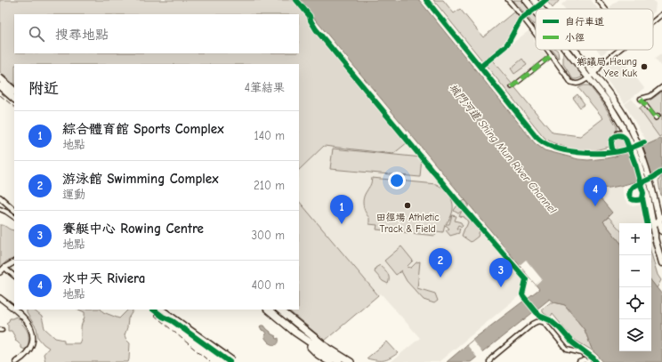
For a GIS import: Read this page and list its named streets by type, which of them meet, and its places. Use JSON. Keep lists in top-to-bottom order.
{
  "water": ["城門河道 Shing Mun River Channel"],
  "places": ["鄉議局 Heung Yee Kuk", "田徑場 Athletic Track & Field"],
  "legend": ["自行車道", "小徑"],
  "page": {
    "search": "搜尋地點",
    "heading": ["附近", "4筆結果"],
    "list": [
      {
        "mark": "1",
        "name": "綜合體育館 Sports Complex",
        "note": "地點",
        "value": "140 m"
      },
      {
        "mark": "2",
        "name": "游泳館 Swimming Complex",
        "note": "運動",
        "value": "210 m"
      },
      {
        "mark": "3",
        "name": "賽艇中心 Rowing Centre",
        "note": "地點",
        "value": "300 m"
      },
      {
        "mark": "4",
        "name": "水中天 Riviera",
        "note": "地點",
        "value": "400 m"
      }
    ],
    "pins": [
      "4",
      "1",
      "2",
      "3"
    ],
    "map_buttons": ["+", "−"]
  }
}
